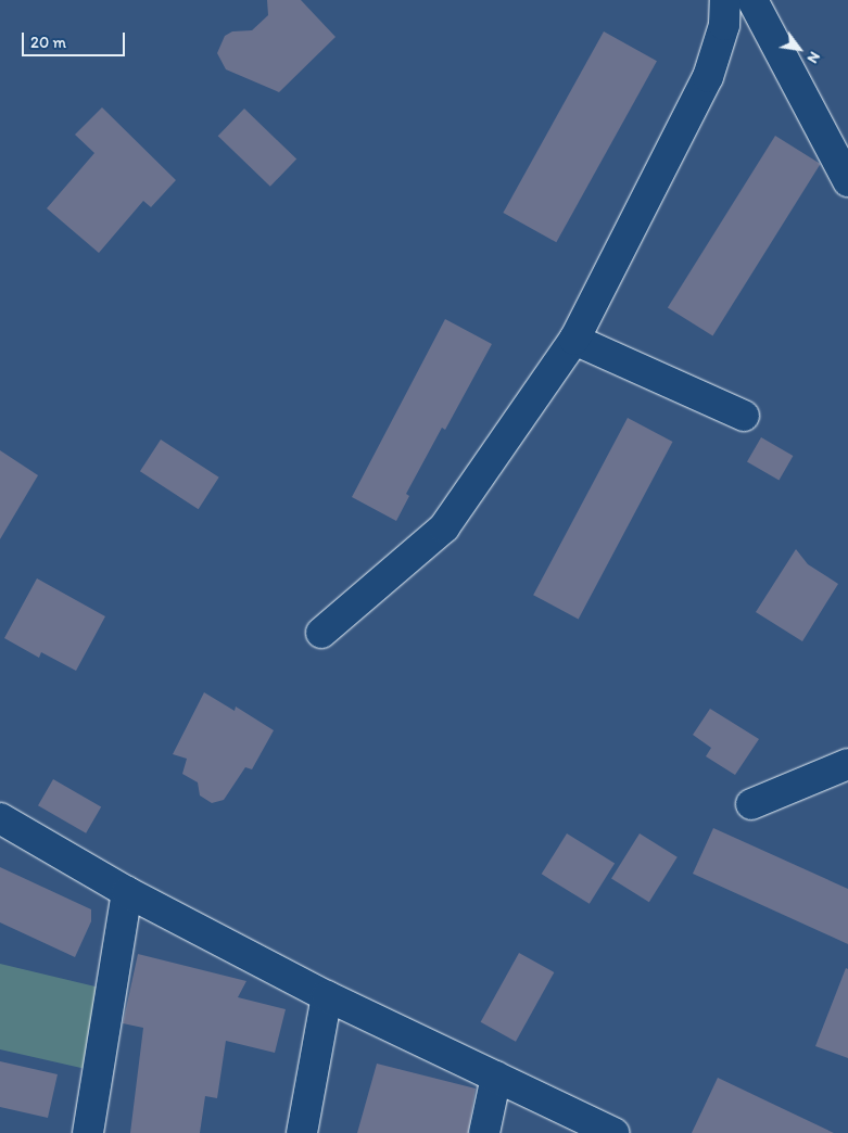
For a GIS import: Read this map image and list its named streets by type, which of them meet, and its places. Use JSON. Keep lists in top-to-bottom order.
{
  "scale_bar": "20 m",
  "north": "bottom right"
}
